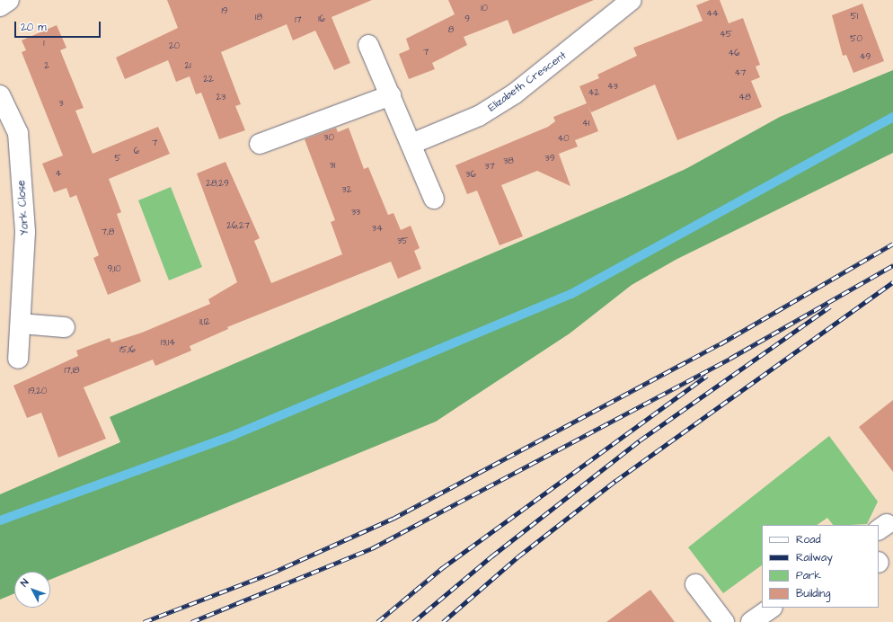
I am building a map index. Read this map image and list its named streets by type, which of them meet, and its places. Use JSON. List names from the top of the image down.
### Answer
{
  "streets": {
    "street": ["Elizabeth Crescent", "York Close"]
  },
  "house_numbers": [
    "10",
    "19",
    "44",
    "51",
    "18",
    "16",
    "9",
    "17",
    "8",
    "45",
    "50",
    "1",
    "20",
    "7",
    "46",
    "49",
    "2",
    "21",
    "47",
    "22",
    "43",
    "42",
    "23",
    "48",
    "3",
    "41",
    "30",
    "40",
    "7",
    "6",
    "5",
    "39",
    "38",
    "31",
    "37",
    "4",
    "36",
    "28,29",
    "32",
    "33",
    "26,27",
    "34",
    "7,8",
    "35",
    "9,10",
    "11,12",
    "13,14",
    "15,16",
    "17,18",
    "19,20"
  ],
  "legend": [
    "Road",
    "Railway",
    "Park",
    "Building"
  ],
  "scale_bar": "20 m",
  "north": "top left"
}
